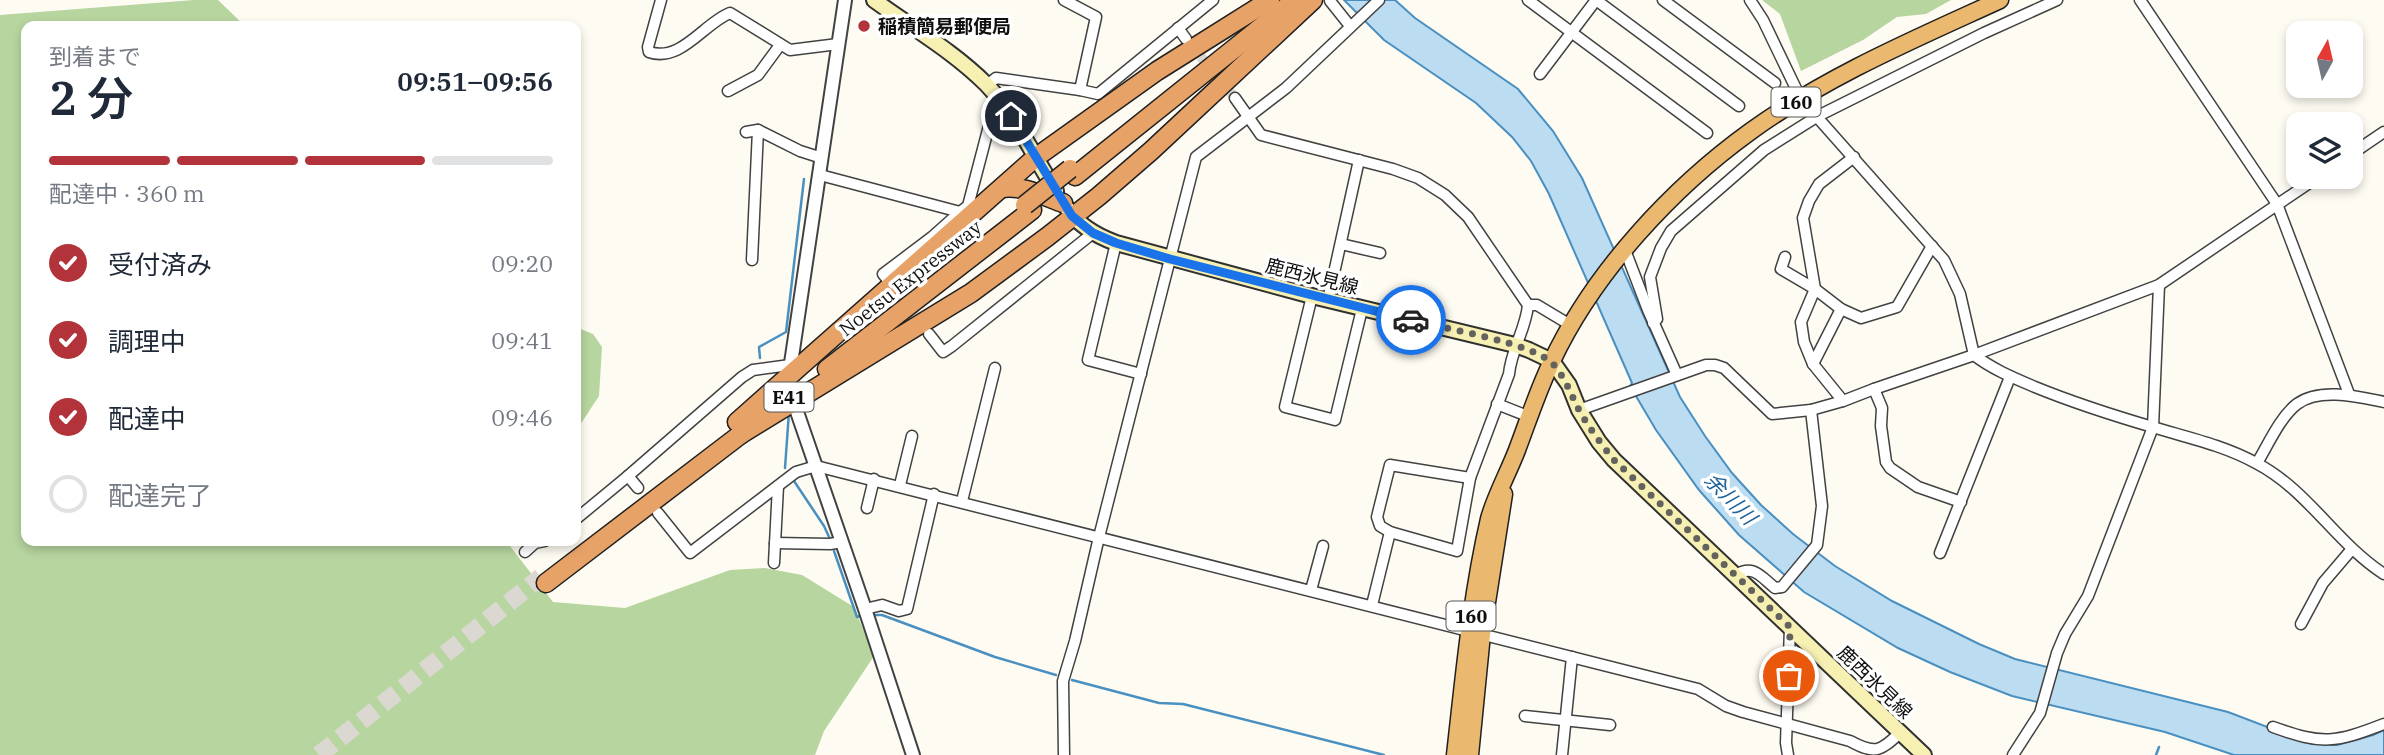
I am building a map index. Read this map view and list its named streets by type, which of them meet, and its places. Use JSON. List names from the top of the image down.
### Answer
{
  "streets": {
    "highway": ["160", "Noetsu Expressway", "E41"],
    "main road": ["鹿西氷見線"]
  },
  "crossings": [
    ["160", "鹿西氷見線"]
  ],
  "water": ["余川川"],
  "places": ["稲積簡易郵便局"],
  "north": "top",
  "page": {
    "heading": ["2 分", "到着まで", "09:51–09:56"],
    "bar": "配達中 · 360 m",
    "list": [
      ["受付済み", "09:20"],
      ["調理中", "09:41"],
      ["配達中", "09:46"],
      "配達完了"
    ]
  }
}
